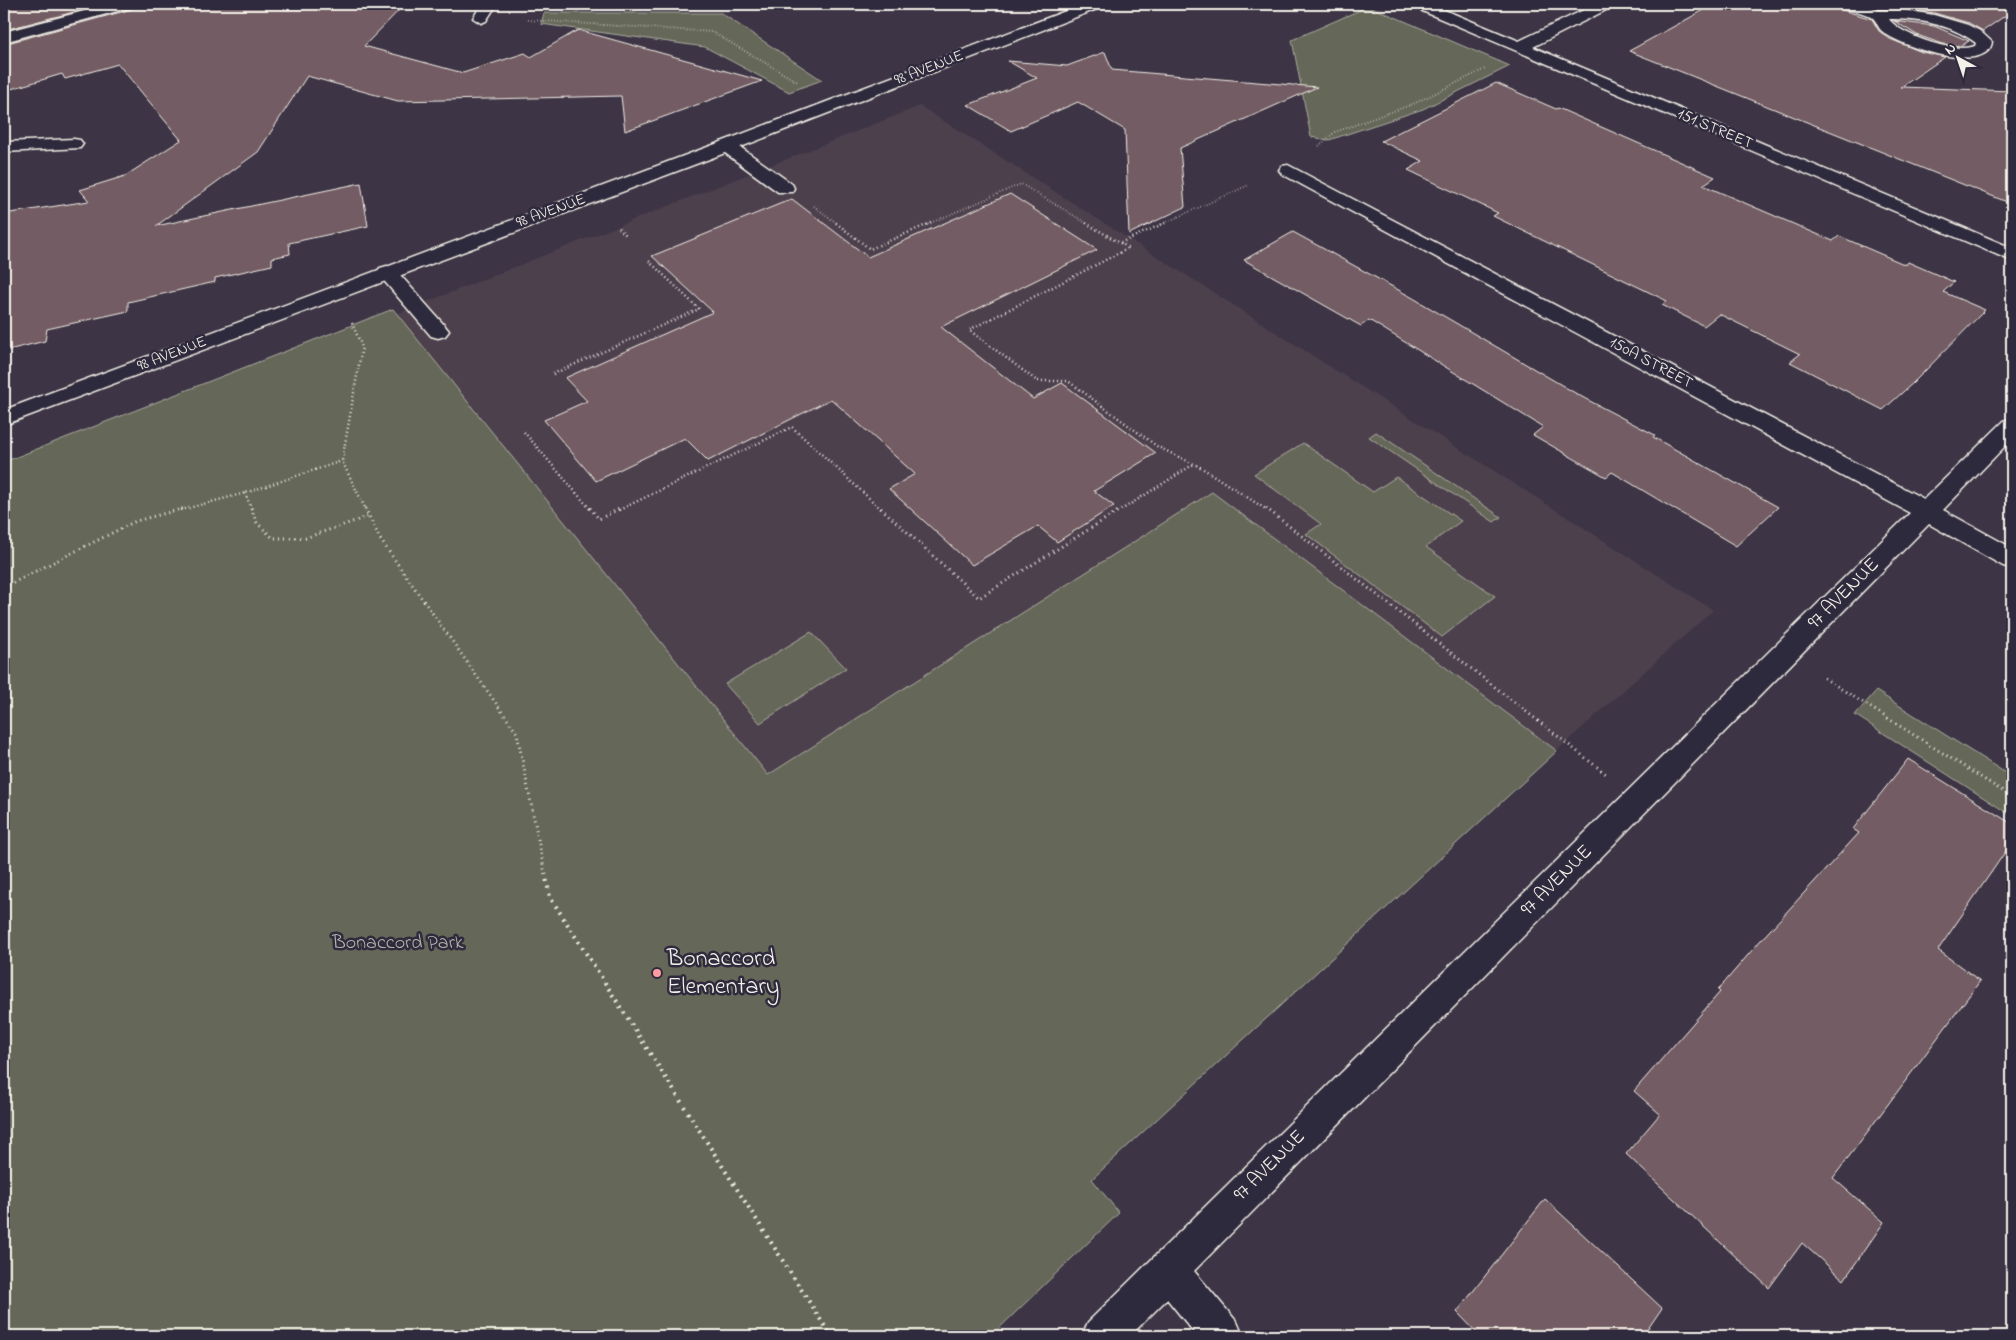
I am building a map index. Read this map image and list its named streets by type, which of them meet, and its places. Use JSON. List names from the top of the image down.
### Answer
{
  "streets": {
    "street": [
      "98 AVENUE",
      "151 STREET",
      "150A STREET",
      "97 AVENUE"
    ]
  },
  "crossings": [
    ["150A STREET", "97 AVENUE"]
  ],
  "parks": ["Bonaccord Park"],
  "places": ["Bonaccord Elementary"],
  "north": "top left"
}
